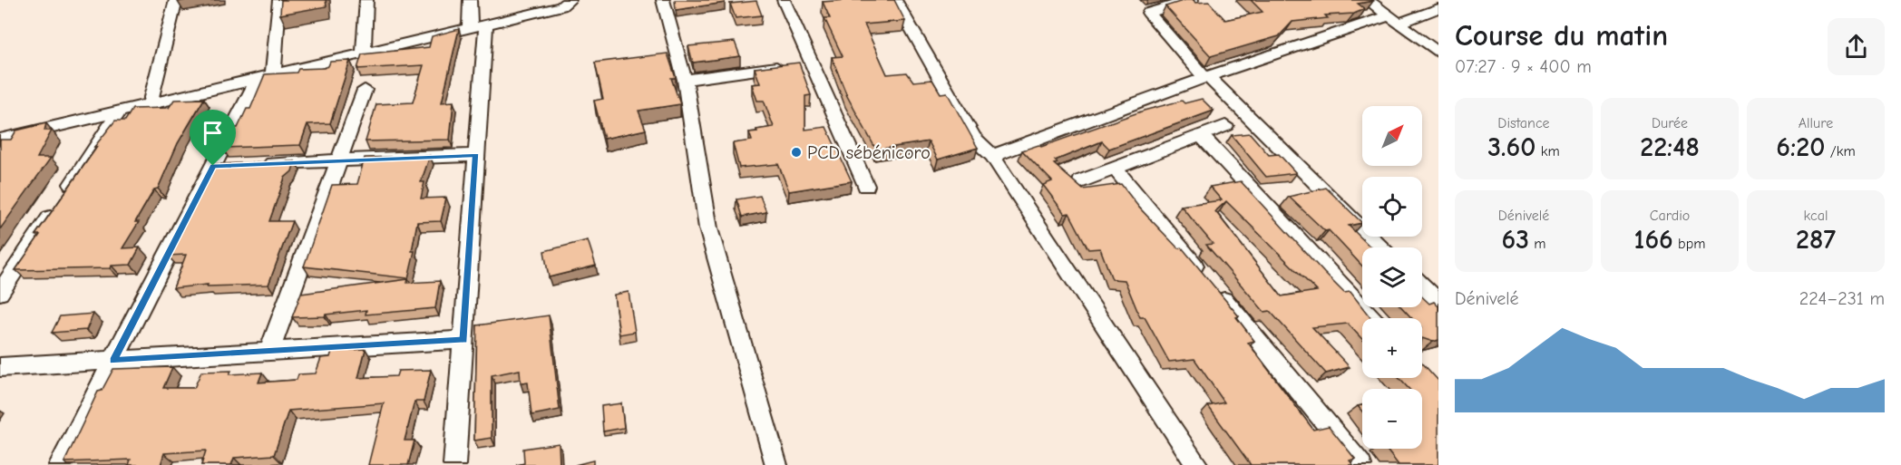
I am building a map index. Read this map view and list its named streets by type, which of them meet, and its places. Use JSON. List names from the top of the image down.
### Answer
{
  "places": ["PCD sébénicoro"],
  "north": "top right",
  "page": {
    "heading": ["Course du matin", "07:27 · 9 × 400 m"],
    "stats": [
      ["Distance", "3.60 km"],
      ["Durée", "22:48"],
      ["Allure", "6:20 /km"],
      ["Dénivelé", "63 m"],
      ["Cardio", "166 bpm"],
      ["kcal", "287"]
    ],
    "map_buttons": ["+", "−"],
    "chart": ["Dénivelé", "224–231 m"]
  }
}
